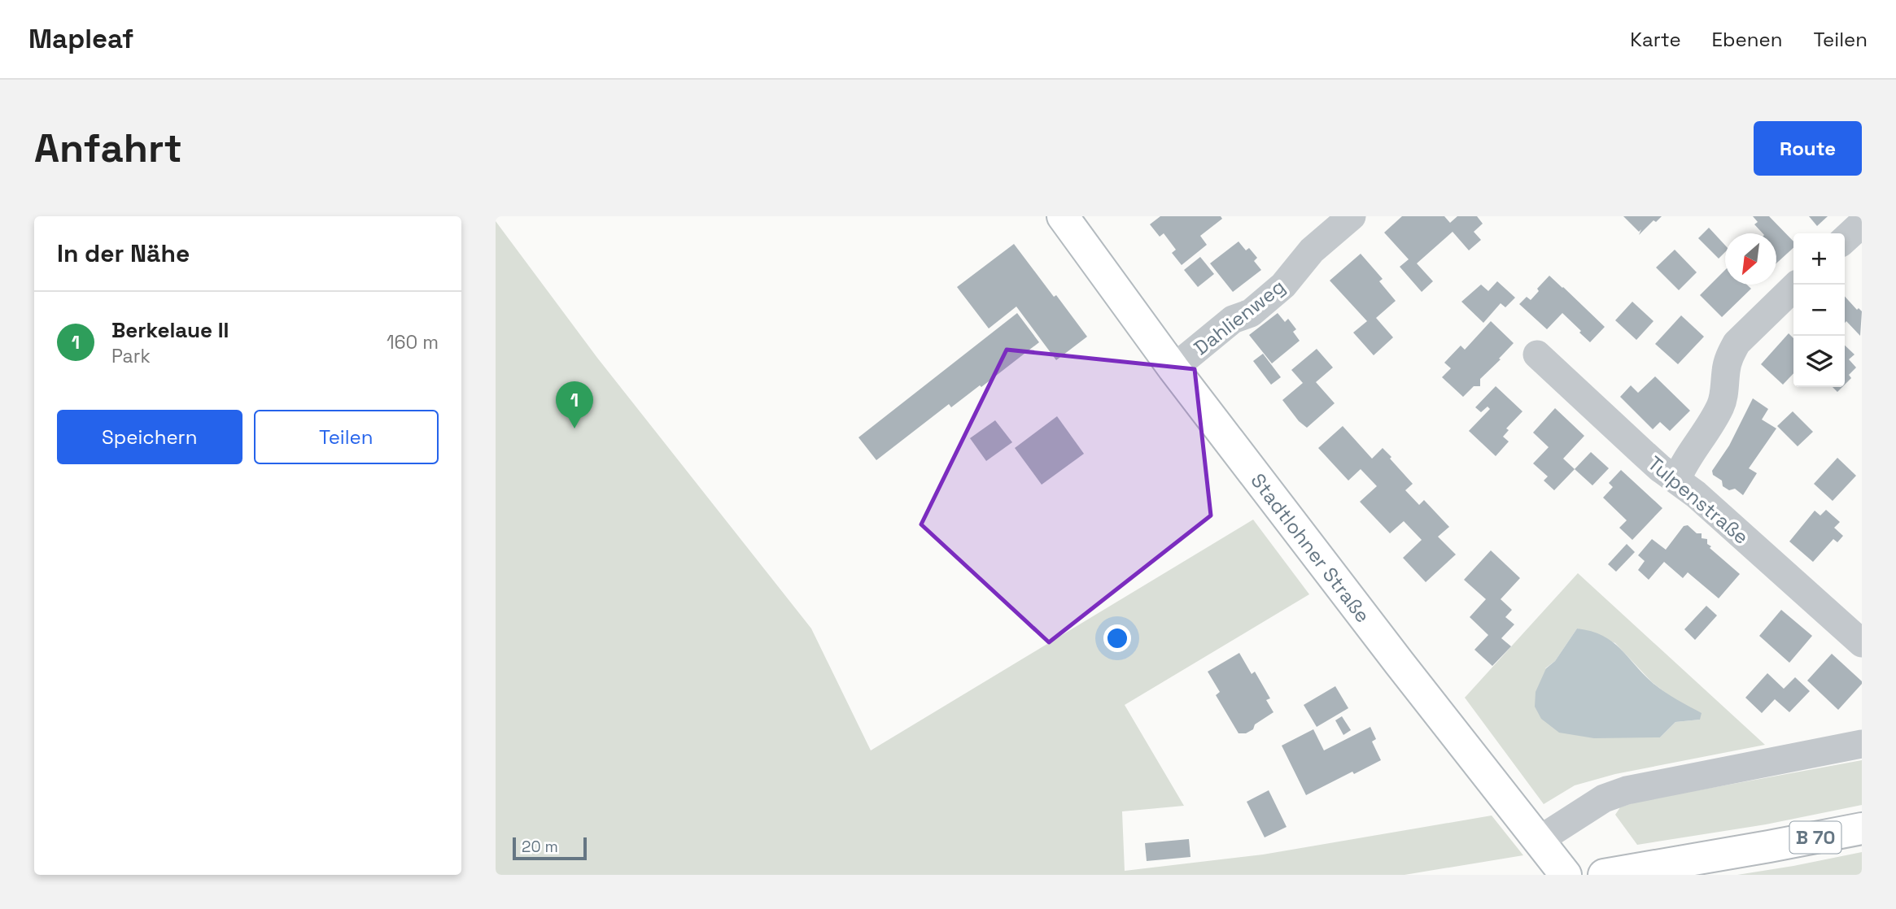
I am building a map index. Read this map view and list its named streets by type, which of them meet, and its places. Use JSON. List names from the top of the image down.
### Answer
{
  "streets": {
    "street": [
      "Dahlienweg",
      "Tulpenstraße",
      "Stadtlohner Straße",
      "B 70"
    ]
  },
  "crossings": [
    ["Dahlienweg", "Stadtlohner Straße"]
  ],
  "scale_bar": "20 m",
  "north": "bottom left",
  "page": {
    "header": "Mapleaf",
    "nav": ["Karte", "Ebenen", "Teilen"],
    "buttons": [
      "Route",
      ["Speichern", "Teilen"]
    ],
    "title": "Anfahrt",
    "heading": "In der Nähe",
    "map_buttons": ["+", "−"],
    "list": [
      {
        "mark": "1",
        "name": "Berkelaue II",
        "note": "Park",
        "value": "160 m"
      }
    ],
    "pins": "1",
    "scale": "20 m"
  }
}
